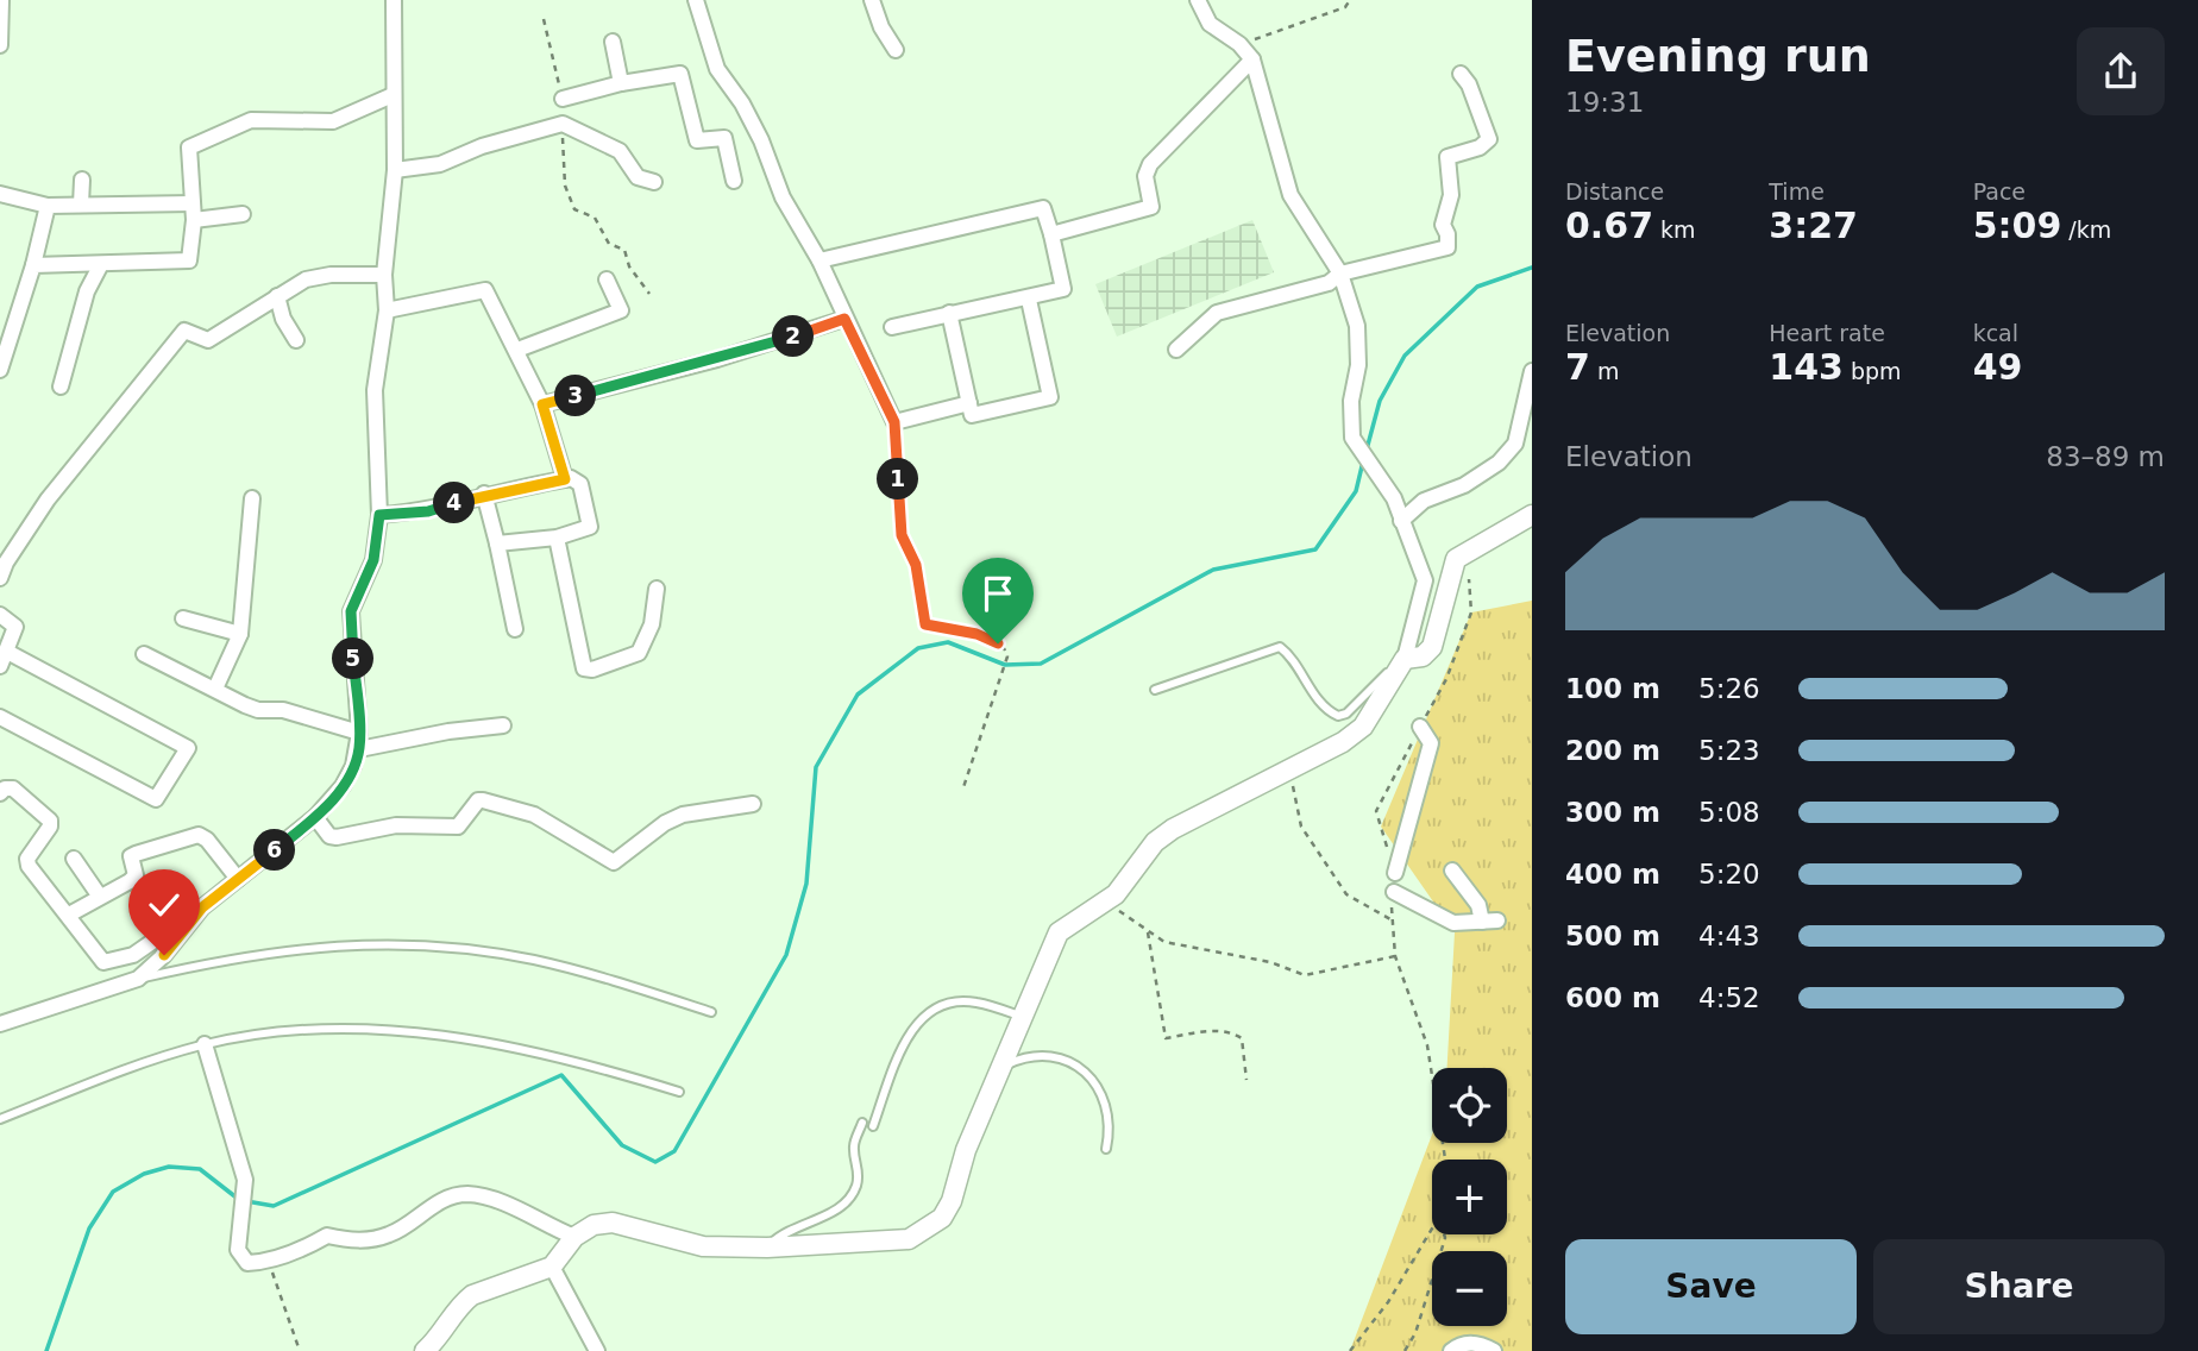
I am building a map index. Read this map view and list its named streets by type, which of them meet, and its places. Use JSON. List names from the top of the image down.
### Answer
{
  "page": {
    "heading": ["Evening run", "19:31"],
    "stats": [
      ["Distance", "0.67 km"],
      ["Time", "3:27"],
      ["Pace", "5:09 /km"],
      ["Elevation", "7 m"],
      ["Heart rate", "143 bpm"],
      ["kcal", "49"]
    ],
    "pins": [
      "2",
      "3",
      "1",
      "4",
      "5",
      "6"
    ],
    "chart": ["Elevation", "83–89 m"],
    "list": [
      {
        "name": "100 m",
        "note": "5:26"
      },
      {
        "name": "200 m",
        "note": "5:23"
      },
      {
        "name": "300 m",
        "note": "5:08"
      },
      {
        "name": "400 m",
        "note": "5:20"
      },
      {
        "name": "500 m",
        "note": "4:43"
      },
      {
        "name": "600 m",
        "note": "4:52"
      }
    ],
    "map_buttons": ["+", "−"],
    "buttons": ["Save", "Share"]
  }
}
